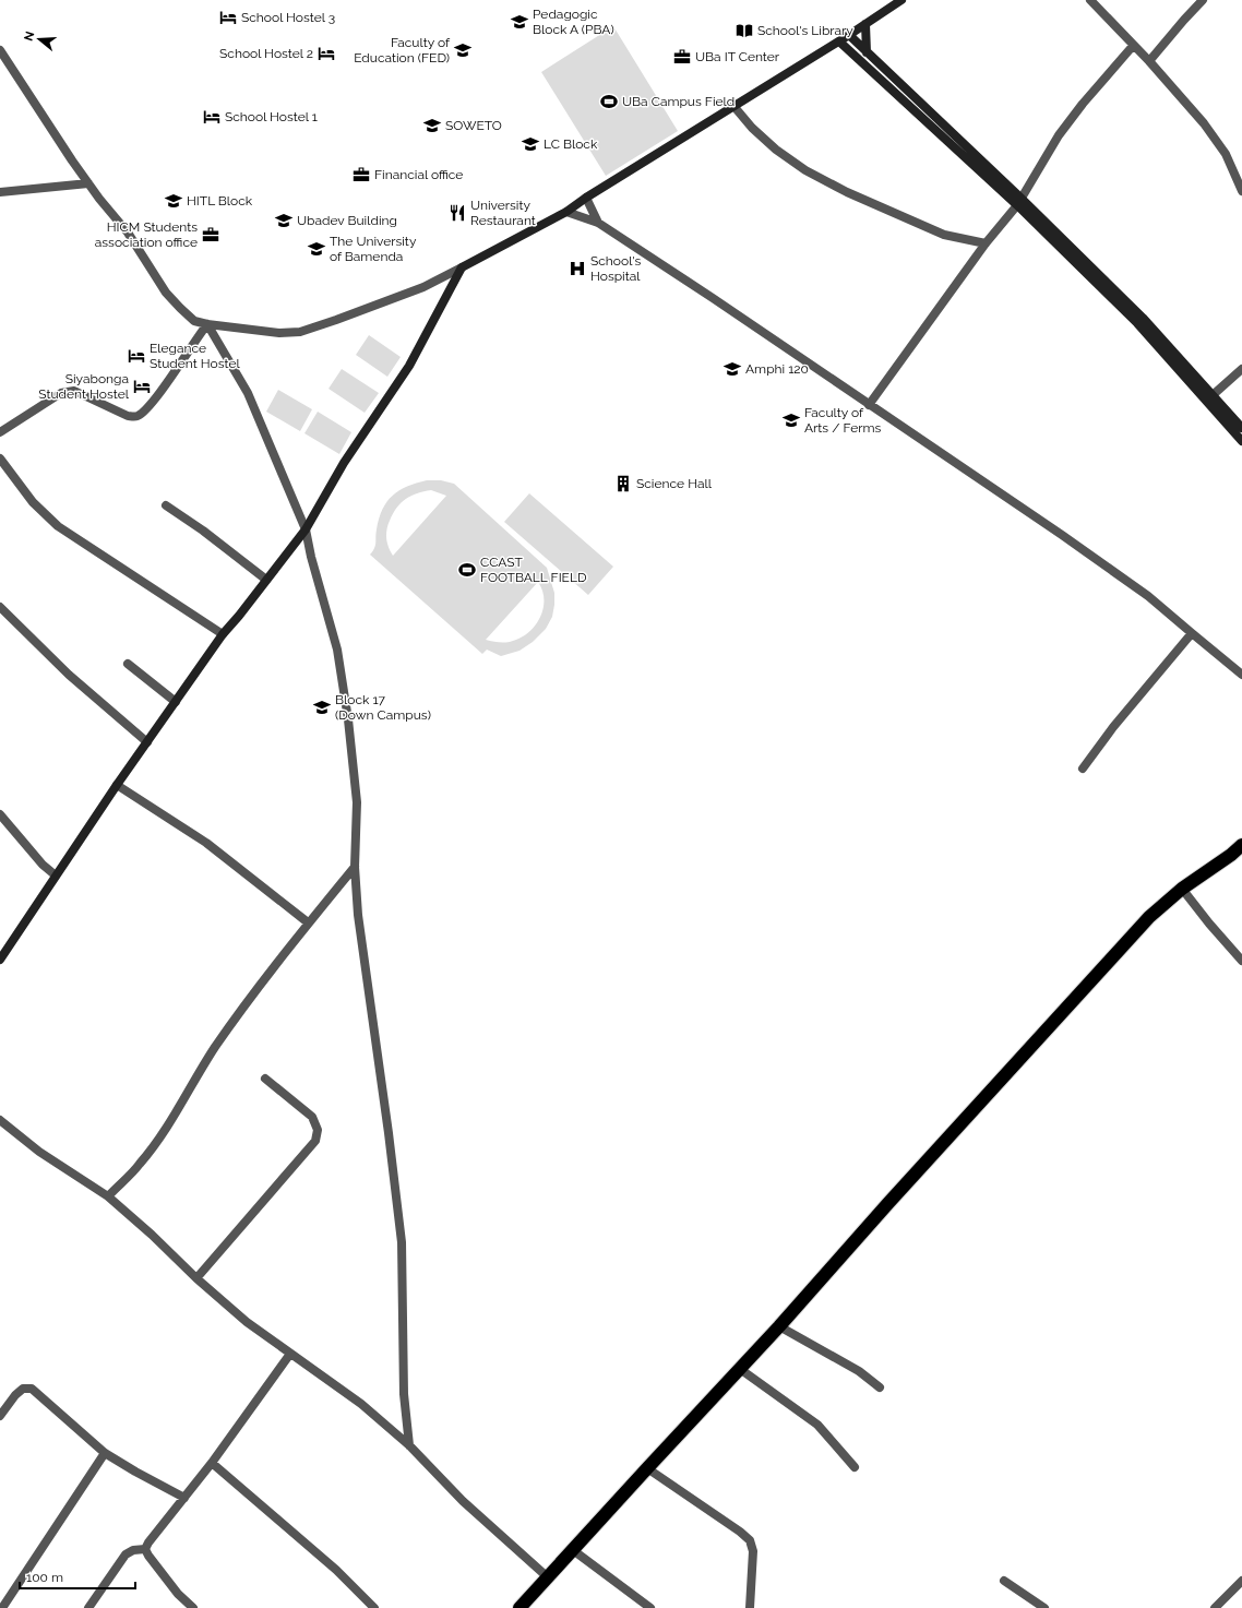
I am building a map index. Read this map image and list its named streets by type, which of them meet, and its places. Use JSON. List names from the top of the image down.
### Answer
{
  "places": {
    "hotel": [
      "School Hostel 3",
      "School Hostel 2",
      "School Hostel 1",
      "Elegance Student Hostel",
      "Siyabonga Student Hostel"
    ],
    "school or university": [
      "Pedagogic Block A (PBA)",
      "Faculty of Education (FED)",
      "SOWETO",
      "LC Block",
      "HITL Block",
      "Ubadev Building",
      "The University of Bamenda",
      "Amphi 120",
      "Faculty of Arts / Ferms",
      "Block 17 (Down Campus)"
    ],
    "library": ["School's Library"],
    "office": ["UBa IT Center", "Financial office", "HICM Students association office"],
    "sports": ["UBa Campus Field", "CCAST FOOTBALL FIELD"],
    "restaurant": ["University Restaurant"],
    "hospital": ["School's Hospital"],
    "building": ["Science Hall"]
  },
  "scale_bar": "100 m",
  "north": "left"
}
